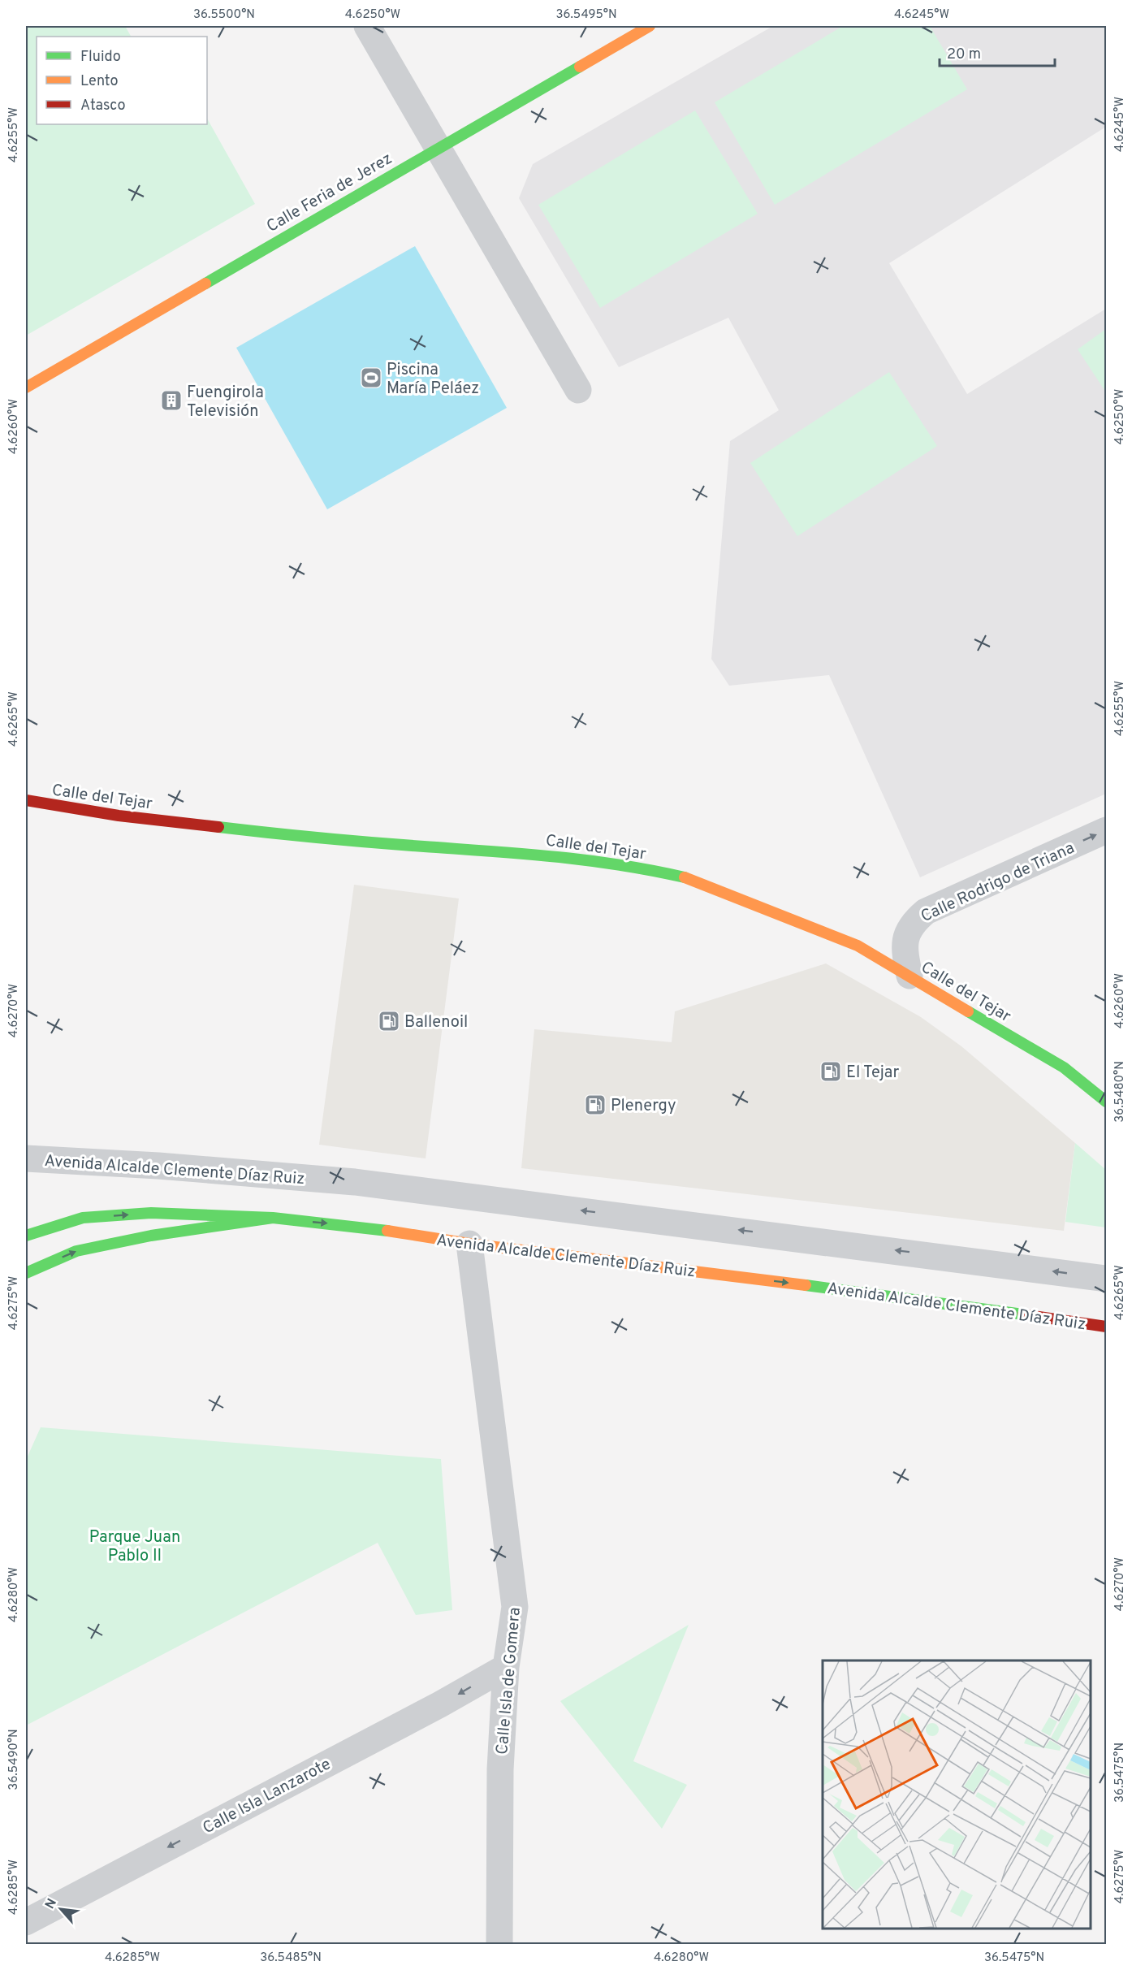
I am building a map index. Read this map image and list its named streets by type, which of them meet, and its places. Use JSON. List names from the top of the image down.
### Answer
{
  "streets": {
    "main road": ["Calle Feria de Jerez", "Calle del Tejar", "Avenida Alcalde Clemente Díaz Ruiz"],
    "street": ["Calle Rodrigo de Triana", "Calle Isla de Gomera", "Calle Isla Lanzarote"]
  },
  "crossings": [
    ["Calle del Tejar", "Calle Rodrigo de Triana"],
    ["Avenida Alcalde Clemente Díaz Ruiz", "Calle Isla de Gomera"],
    ["Calle Isla de Gomera", "Calle Isla Lanzarote"]
  ],
  "one_way": ["Calle Rodrigo de Triana", "Calle Isla Lanzarote"],
  "parks": ["Parque Juan Pablo II"],
  "places": {
    "sports": ["Piscina María Peláez"],
    "building": ["Fuengirola Televisión"],
    "fuel station": ["Ballenoil", "El Tejar", "Plenergy"]
  },
  "legend": ["Fluido", "Lento", "Atasco"],
  "scale_bar": "20 m",
  "north": "top left",
  "coordinates": [
    "36.5500°N",
    "4.6250°W",
    "36.5495°N",
    "4.6245°W",
    "4.6255°W",
    "4.6260°W",
    "4.6265°W",
    "4.6270°W",
    "36.5480°N",
    "4.6275°W",
    "4.6280°W",
    "36.5490°N",
    "36.5475°N",
    "4.6285°W",
    "36.5485°N"
  ]
}
